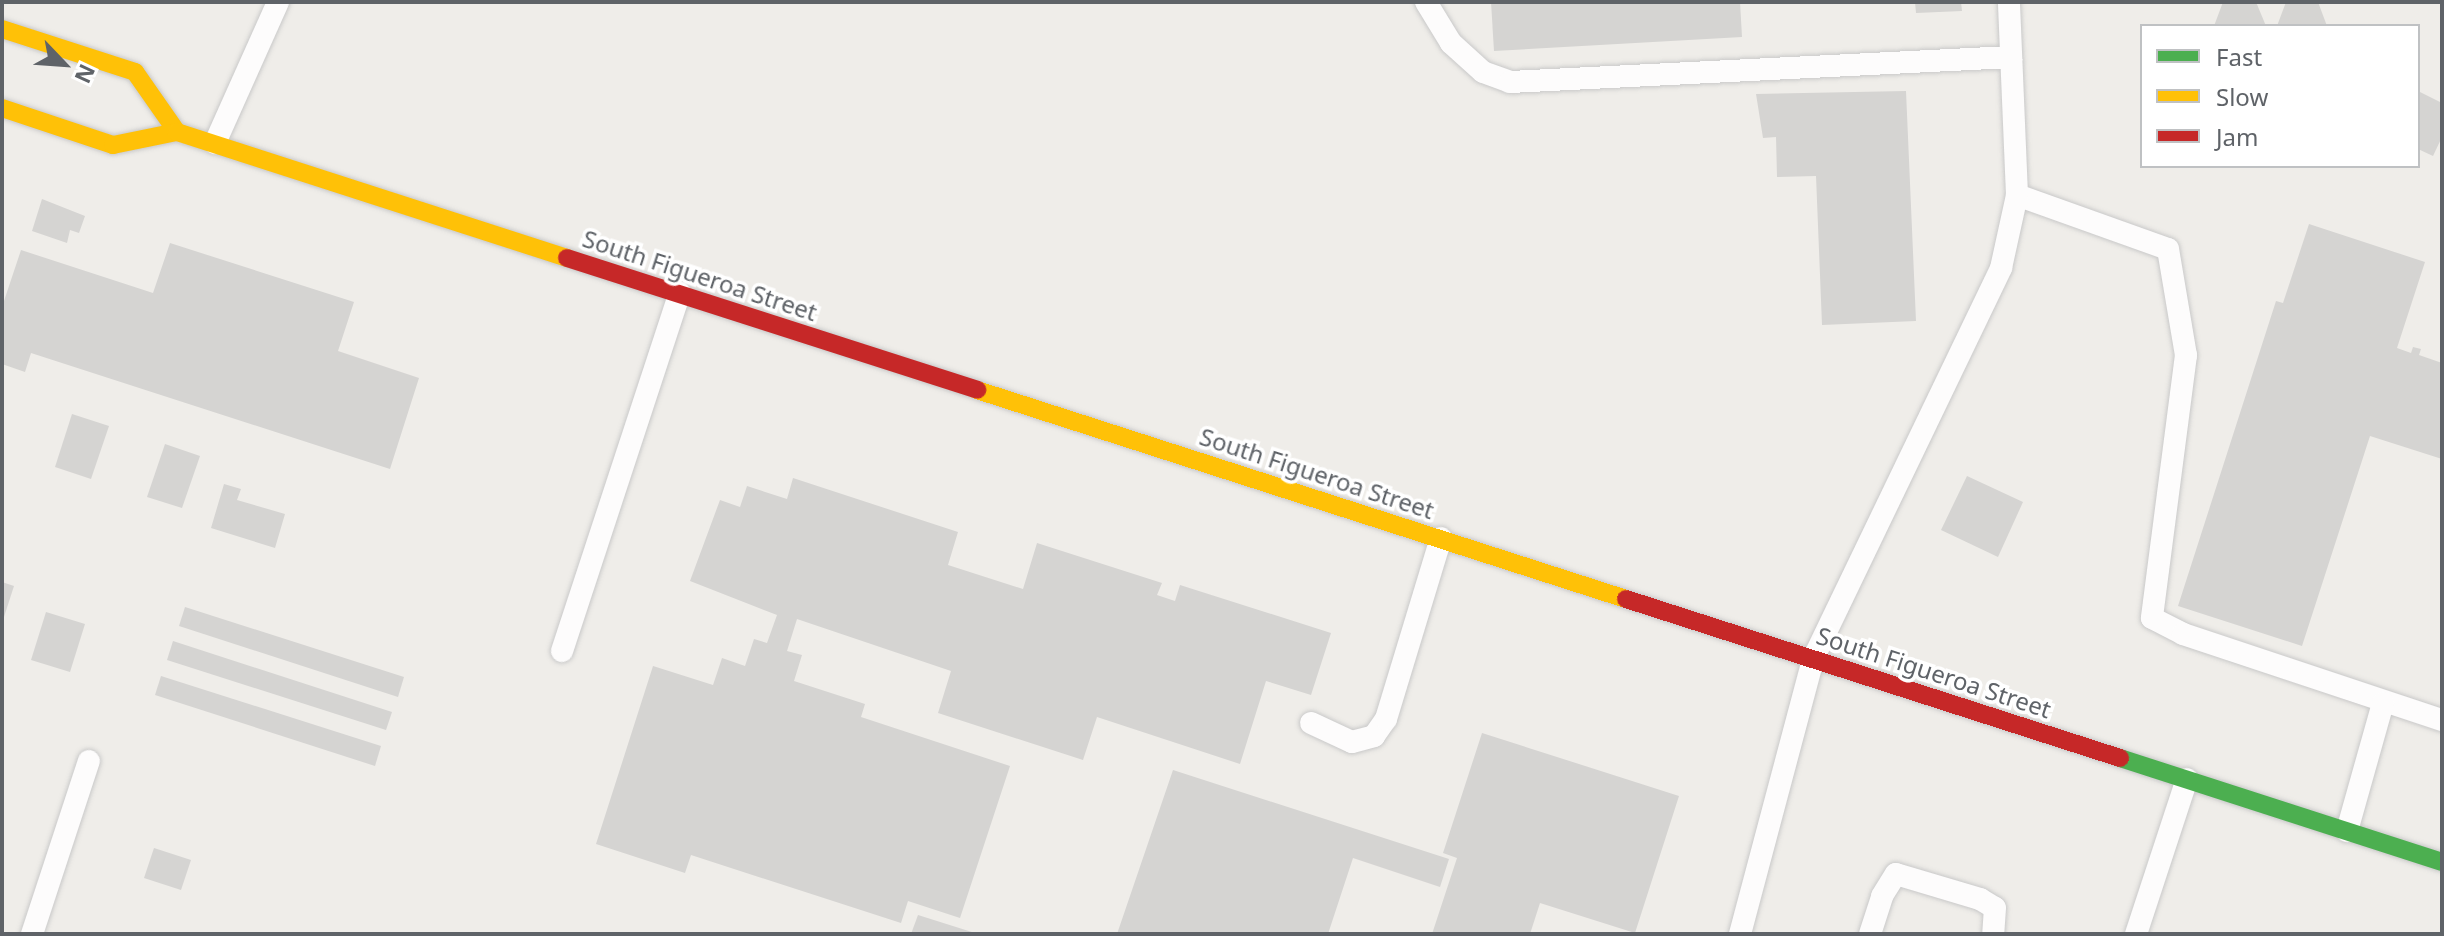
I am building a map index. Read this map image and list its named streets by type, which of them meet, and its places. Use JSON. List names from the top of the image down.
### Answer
{
  "streets": {
    "main road": ["South Figueroa Street"]
  },
  "legend": ["Fast", "Slow", "Jam"],
  "north": "bottom right"
}
